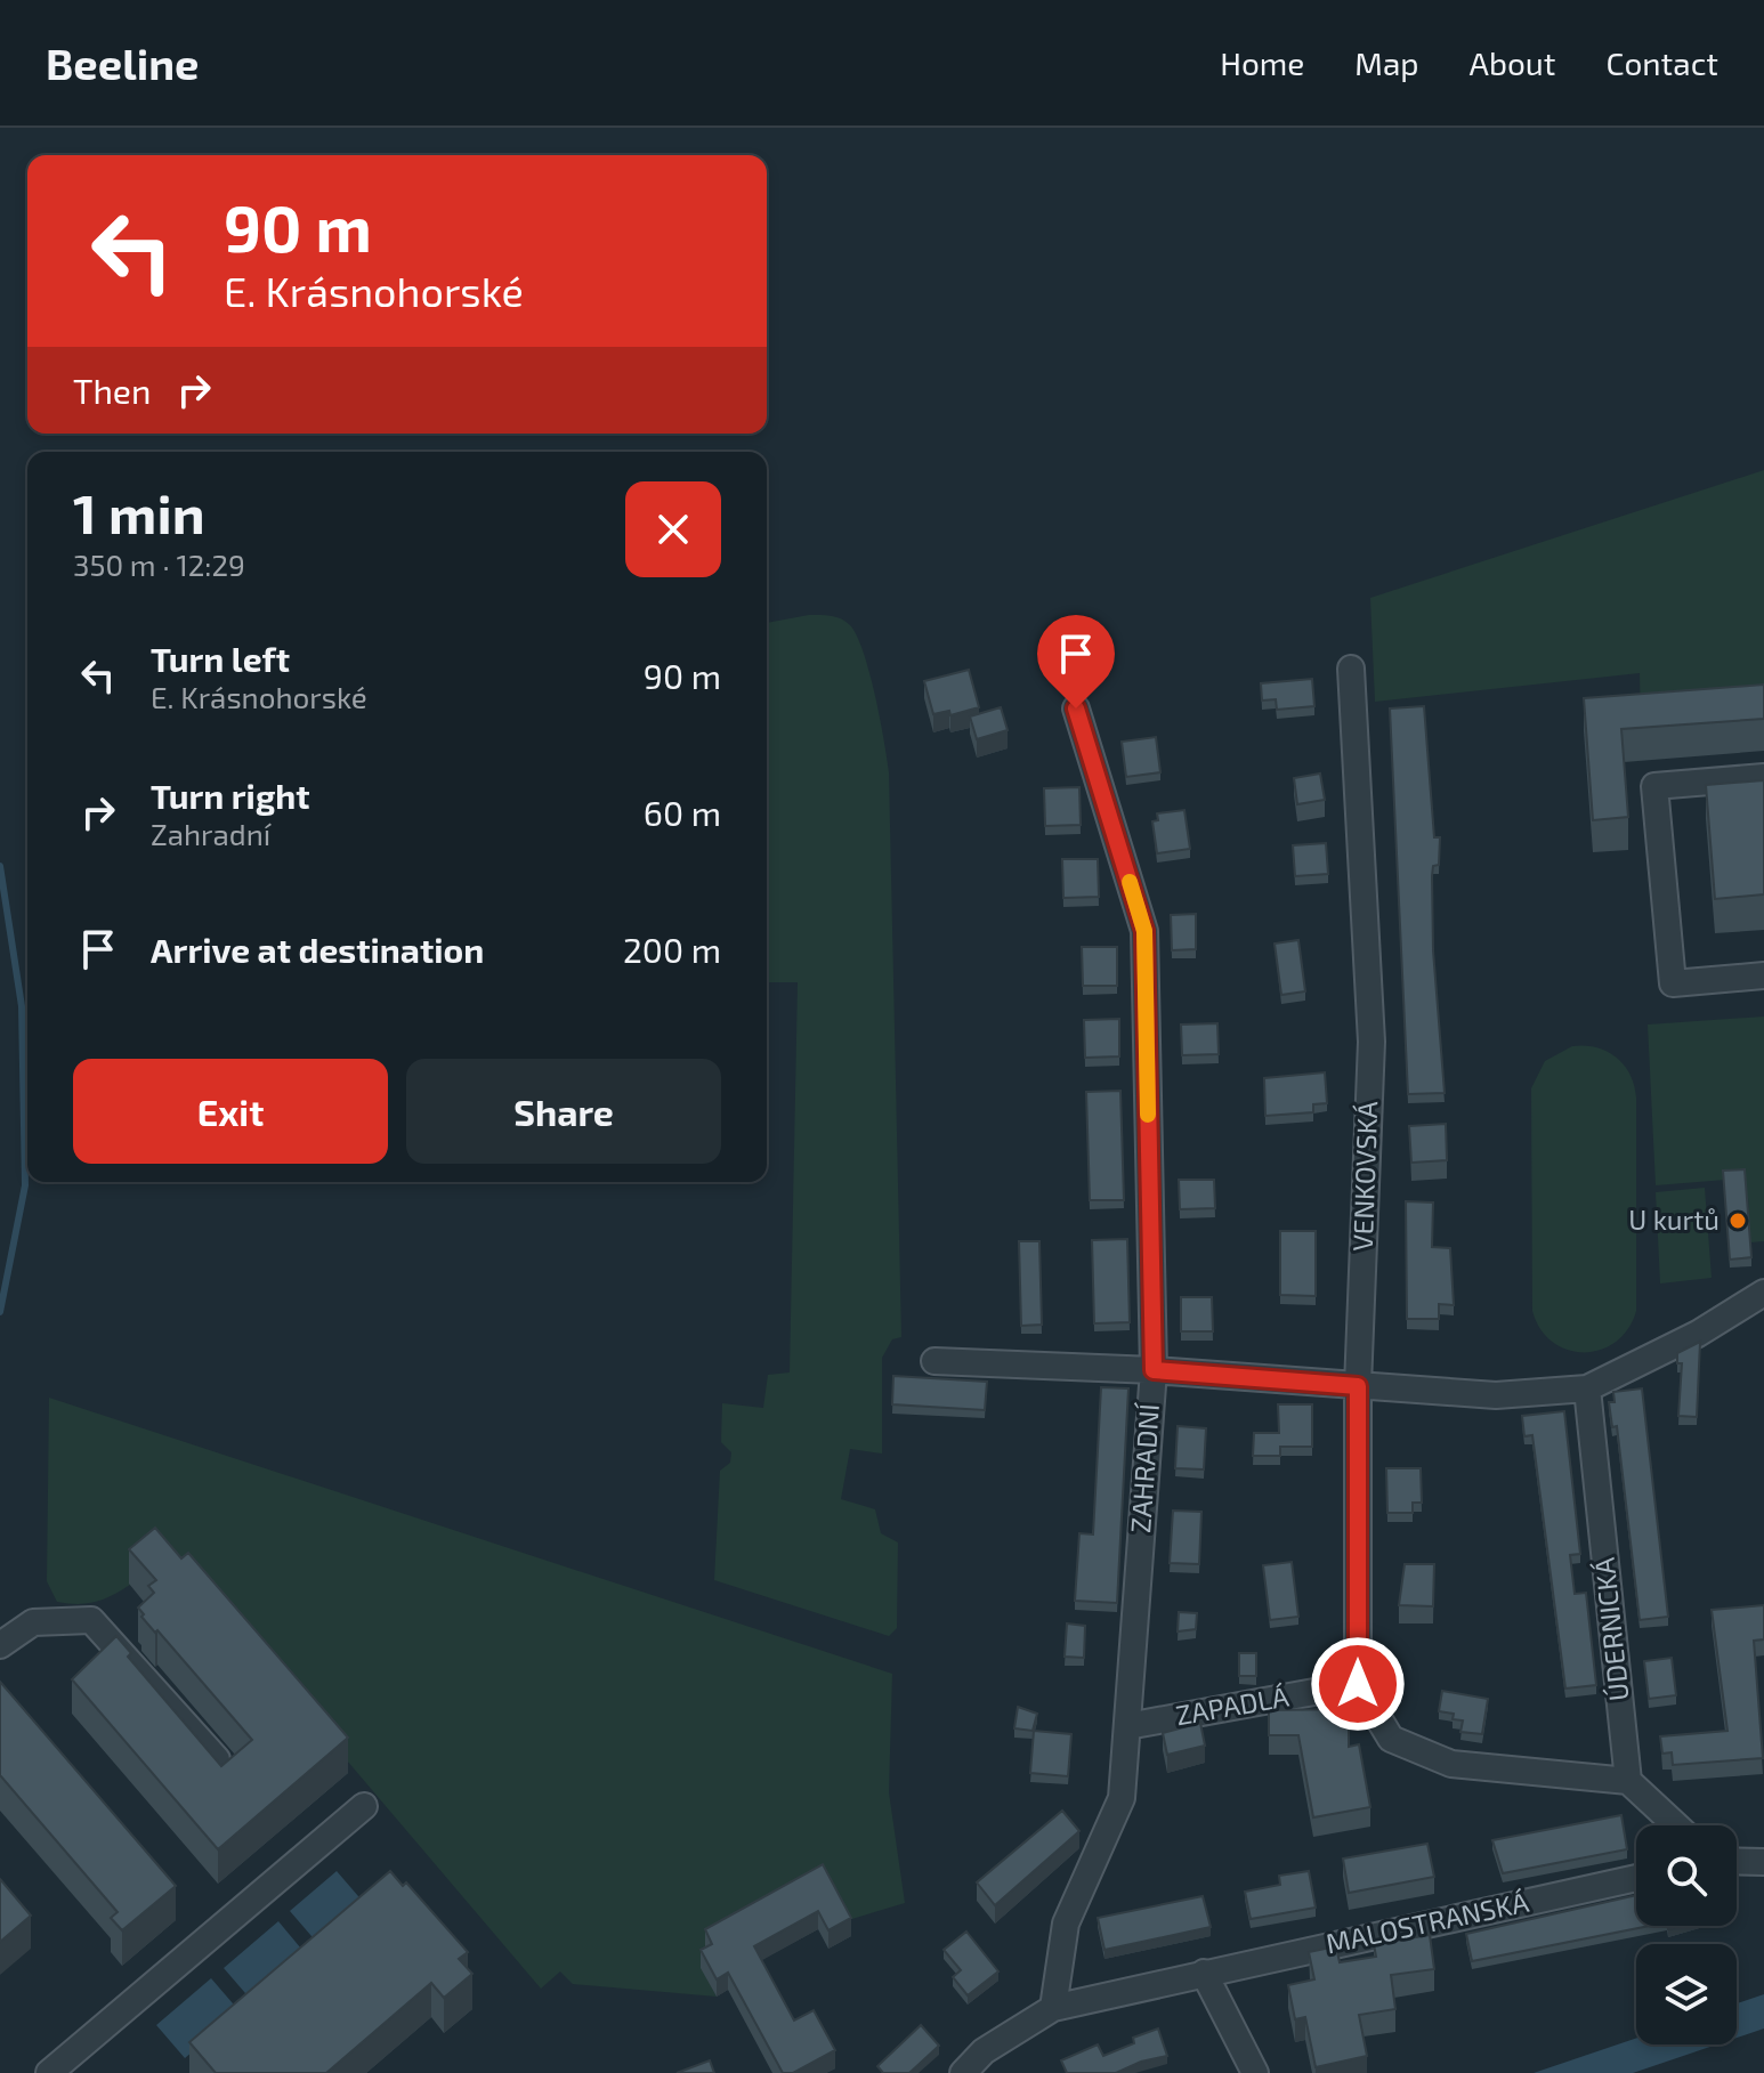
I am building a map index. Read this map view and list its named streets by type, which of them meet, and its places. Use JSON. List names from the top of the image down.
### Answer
{
  "streets": {
    "street": [
      "VENKOVSKÁ",
      "ZAHRADNÍ",
      "ÚDERNICKÁ",
      "ZAPADLÁ",
      "MALOSTRANSKÁ"
    ]
  },
  "crossings": [
    ["VENKOVSKÁ", "ZAPADLÁ"],
    ["ZAHRADNÍ", "ZAPADLÁ"],
    ["ZAHRADNÍ", "MALOSTRANSKÁ"]
  ],
  "places": ["U kurtů"],
  "page": {
    "header": "Beeline",
    "nav": [
      "Home",
      "Map",
      "About",
      "Contact"
    ],
    "turn": ["90 m", "E. Krásnohorské"],
    "then": "Then",
    "heading": ["1 min", "350 m · 12:29"],
    "list": [
      {
        "name": "Turn left",
        "note": "E. Krásnohorské",
        "value": "90 m"
      },
      {
        "name": "Turn right",
        "note": "Zahradní",
        "value": "60 m"
      },
      {
        "name": "Arrive at destination",
        "value": "200 m"
      }
    ],
    "buttons": ["Exit", "Share"]
  }
}
